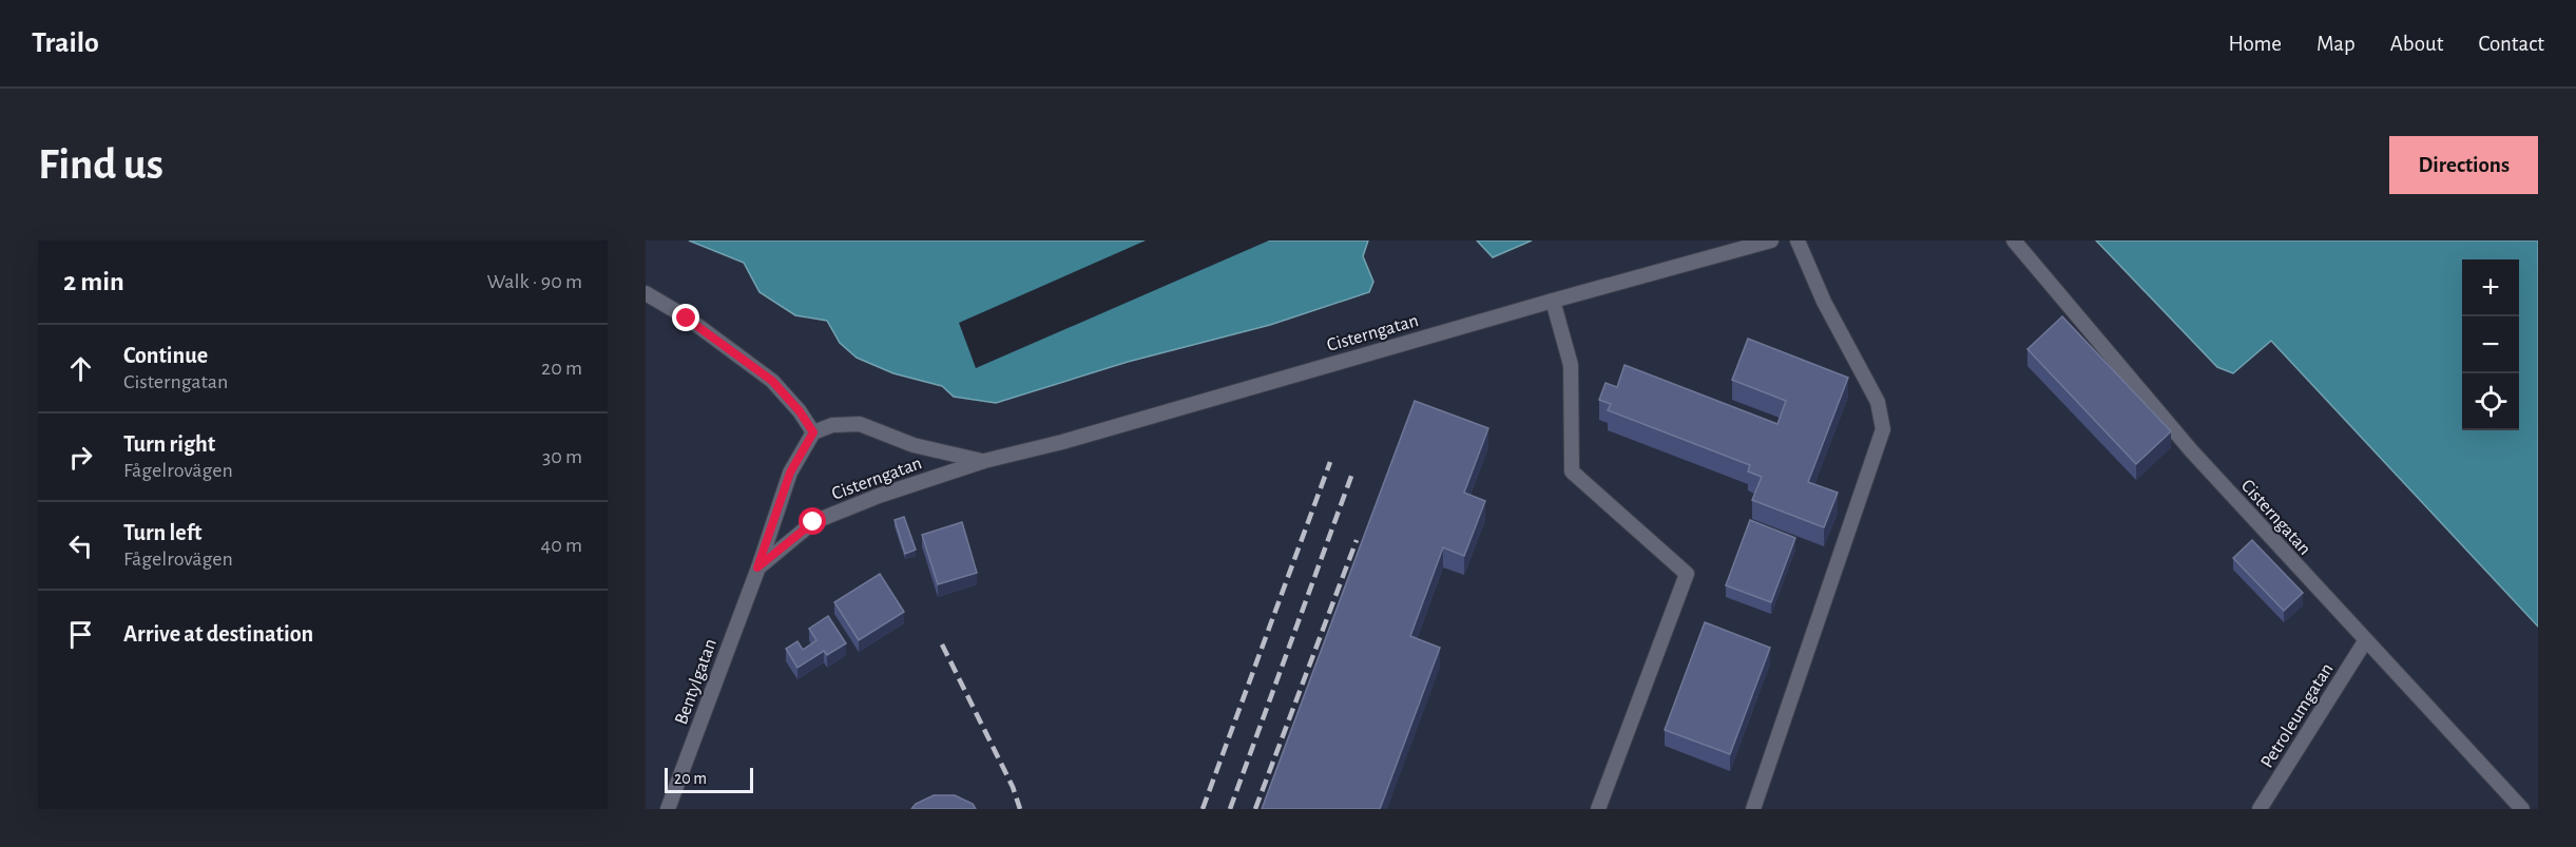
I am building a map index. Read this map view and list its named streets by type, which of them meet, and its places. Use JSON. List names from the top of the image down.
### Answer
{
  "streets": {
    "lane": ["Cisterngatan", "Bentylgatan", "Petroleumgatan"]
  },
  "crossings": [
    ["Cisterngatan", "Bentylgatan"],
    ["Cisterngatan", "Petroleumgatan"]
  ],
  "scale_bar": "20 m",
  "page": {
    "header": "Trailo",
    "nav": [
      "Home",
      "Map",
      "About",
      "Contact"
    ],
    "buttons": "Directions",
    "title": "Find us",
    "heading": ["2 min", "Walk · 90 m"],
    "map_buttons": ["+", "−"],
    "list": [
      ["Continue", "Cisterngatan", "20 m"],
      ["Turn right", "Fågelrovägen", "30 m"],
      ["Turn left", "Fågelrovägen", "40 m"],
      "Arrive at destination"
    ],
    "scale": "20 m"
  }
}
